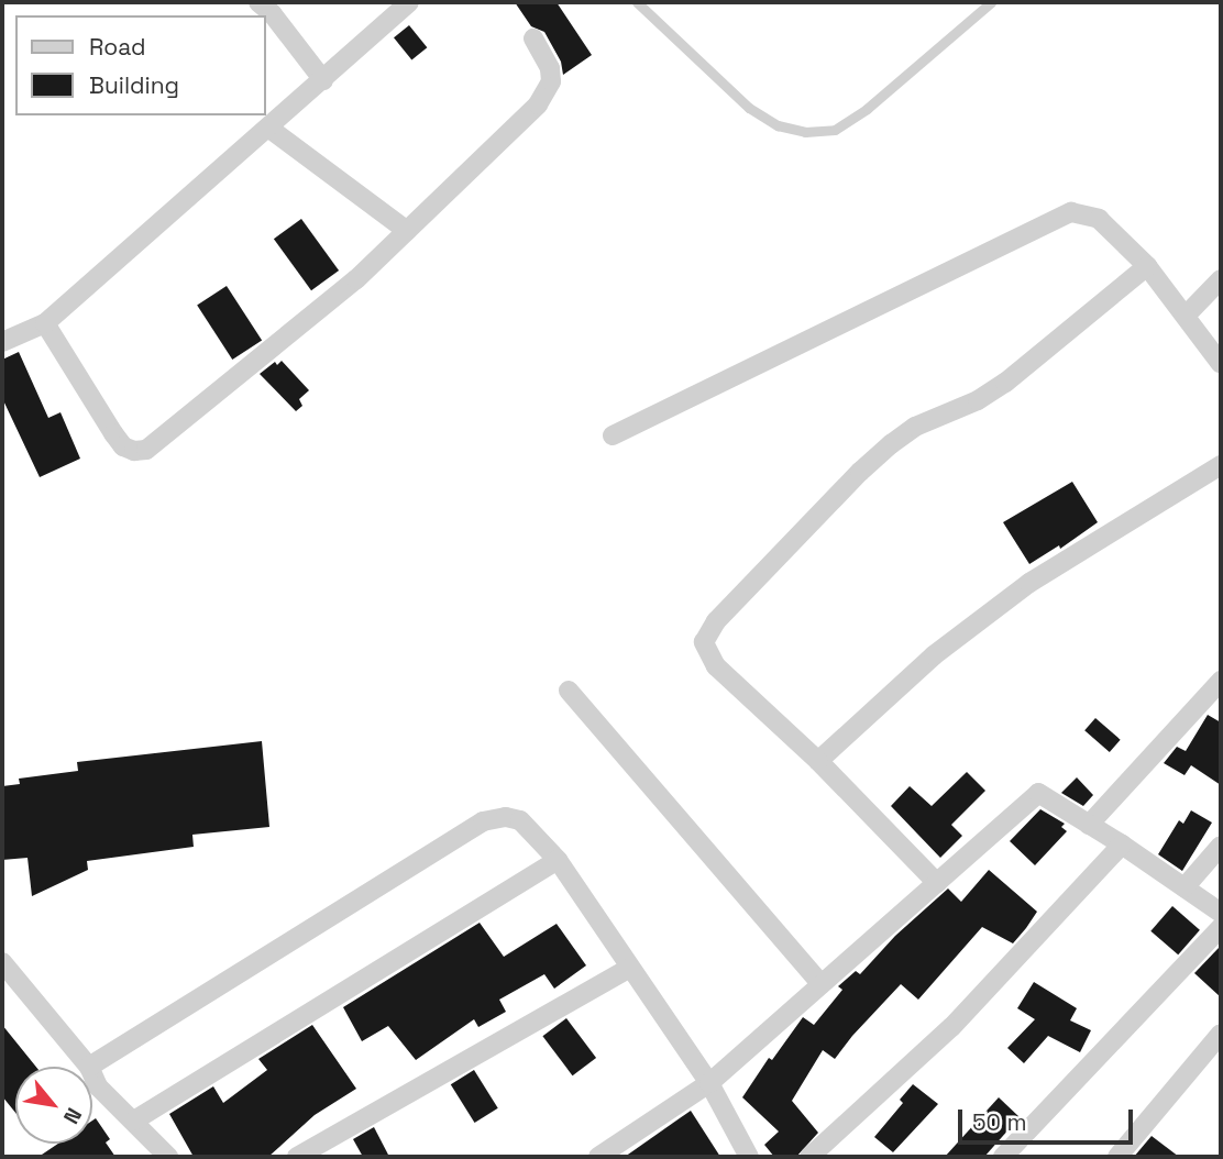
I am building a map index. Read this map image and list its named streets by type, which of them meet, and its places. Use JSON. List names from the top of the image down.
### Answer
{
  "legend": ["Road", "Building"],
  "scale_bar": "50 m",
  "north": "bottom right"
}
